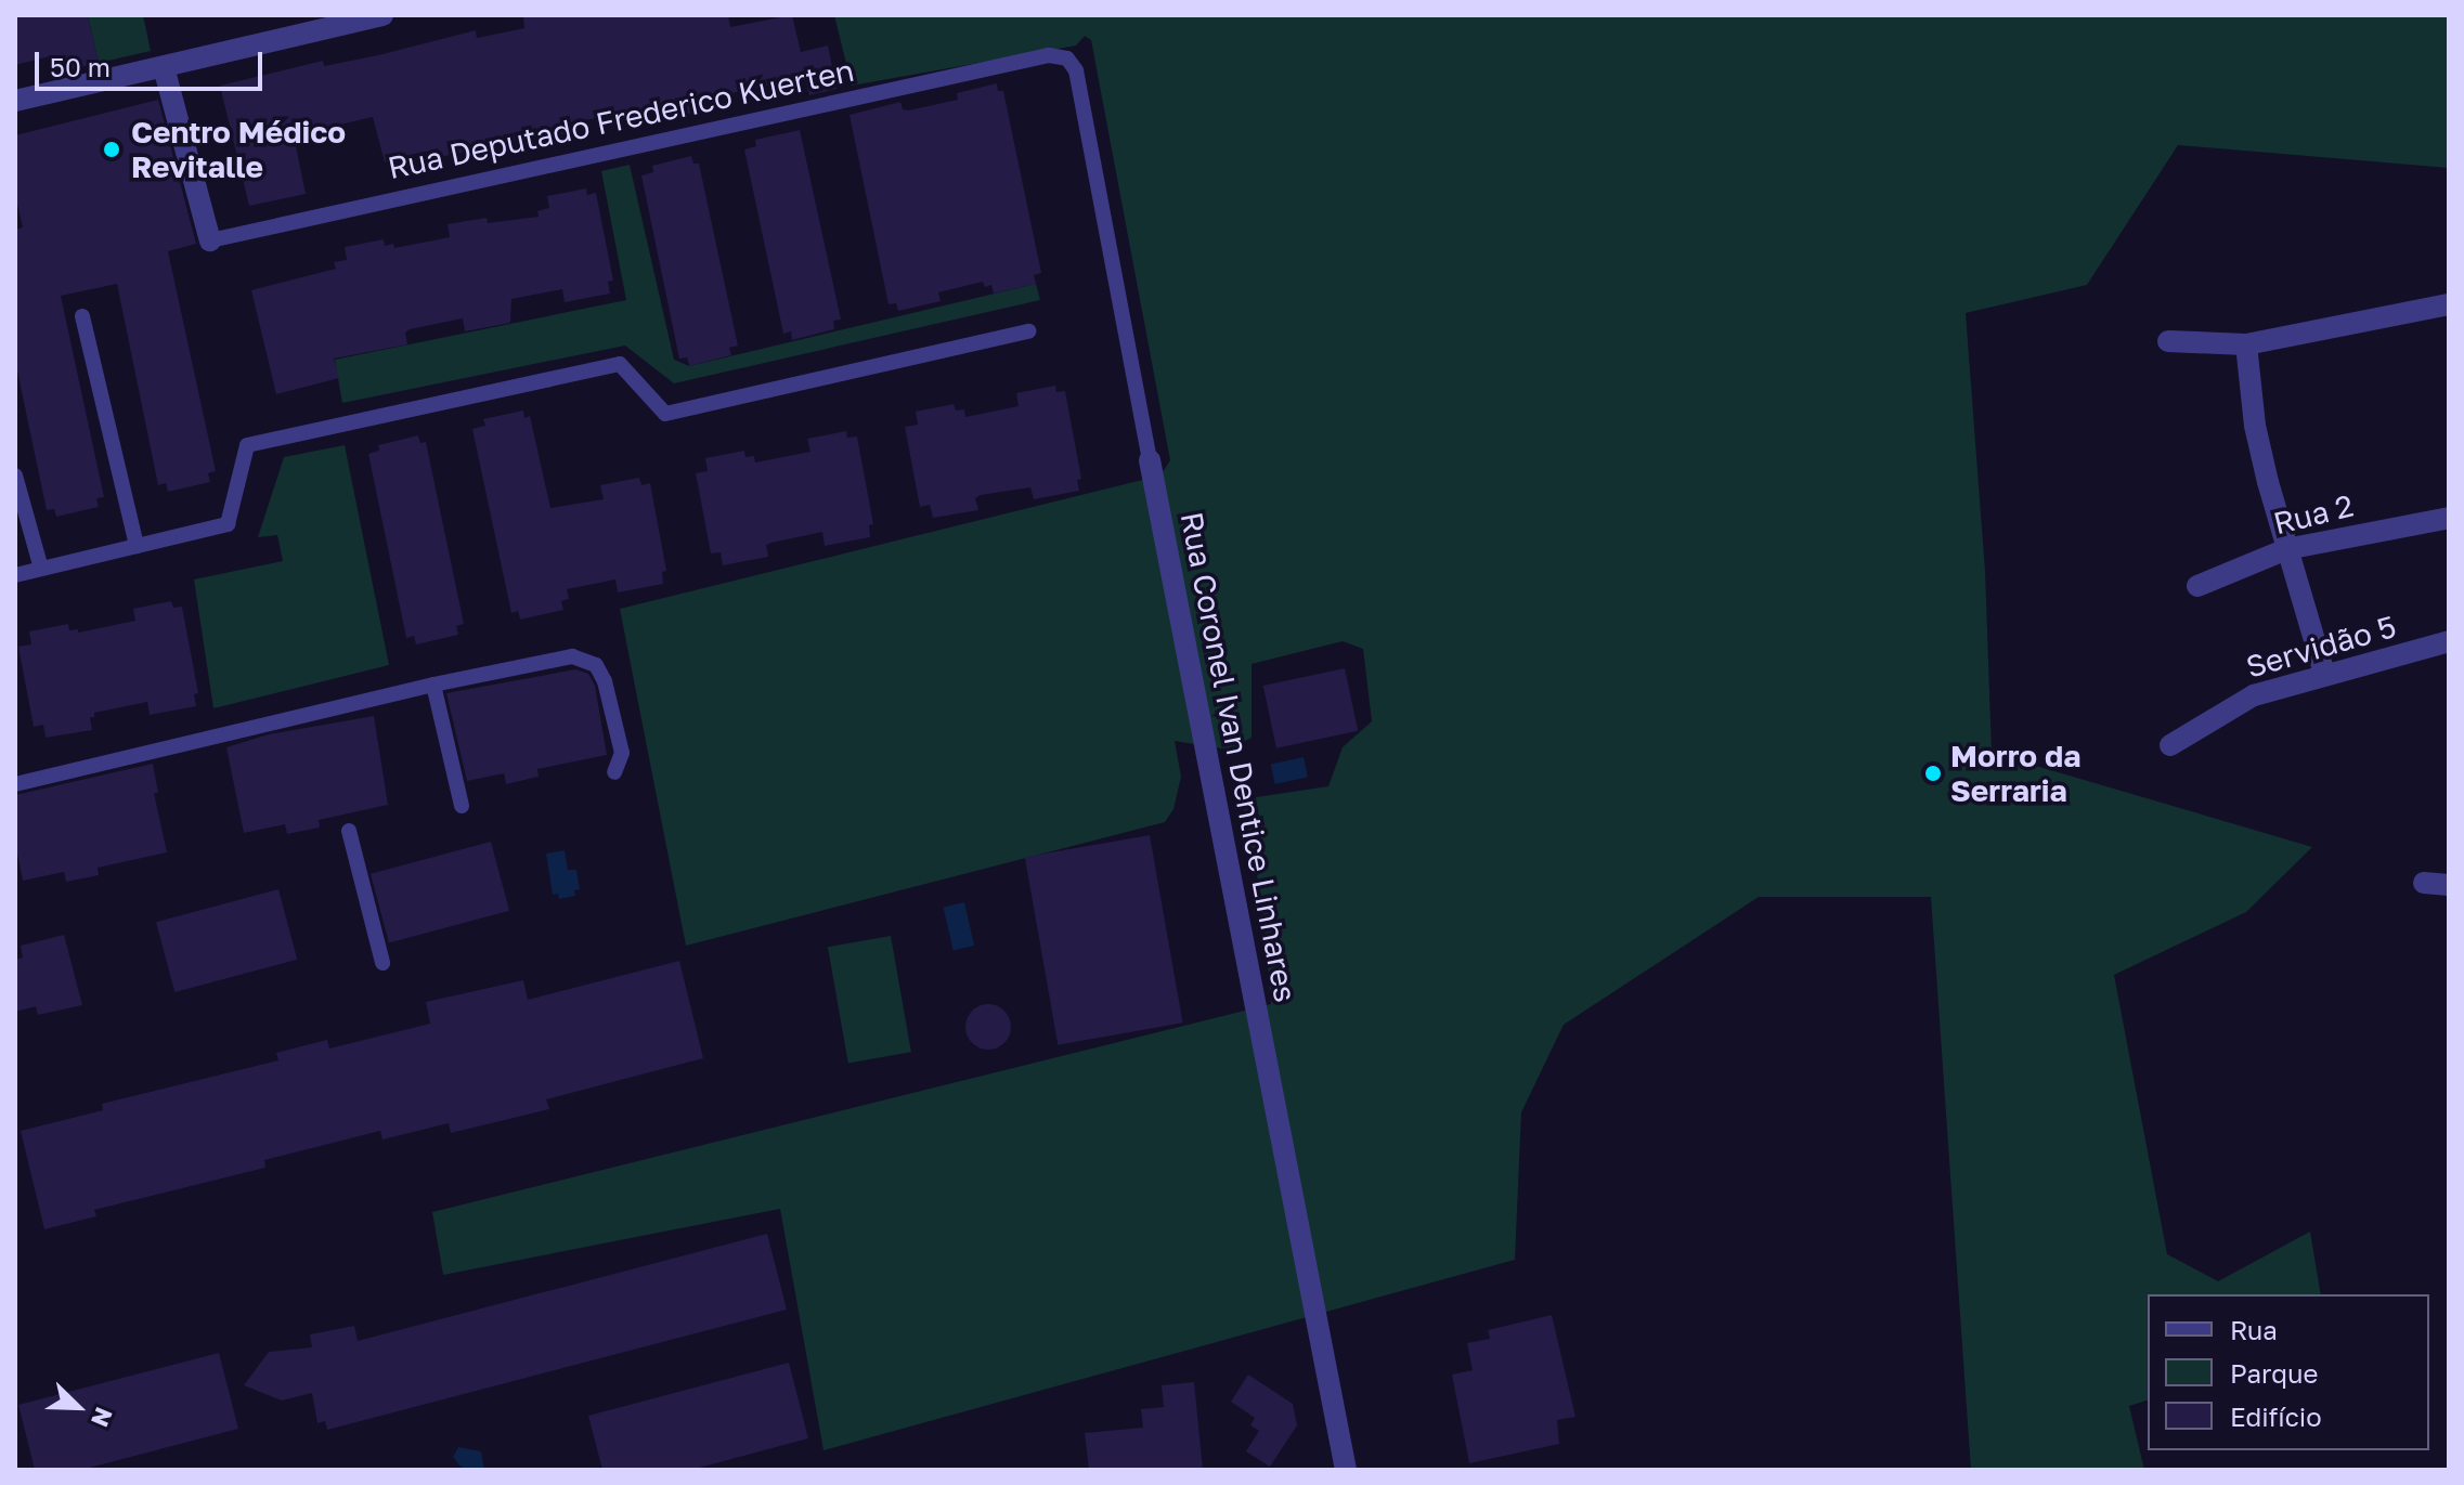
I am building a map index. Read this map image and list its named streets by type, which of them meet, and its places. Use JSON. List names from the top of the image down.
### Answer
{
  "streets": {
    "street": [
      "Rua Deputado Frederico Kuerten",
      "Rua 2",
      "Servidão 5",
      "Rua Coronel Ivan Dentice Linhares"
    ]
  },
  "crossings": [
    ["Rua Deputado Frederico Kuerten", "Rua Coronel Ivan Dentice Linhares"]
  ],
  "places": ["Centro Médico Revitalle", "Morro da Serraria"],
  "legend": ["Rua", "Parque", "Edifício"],
  "scale_bar": "50 m",
  "north": "bottom right"
}
